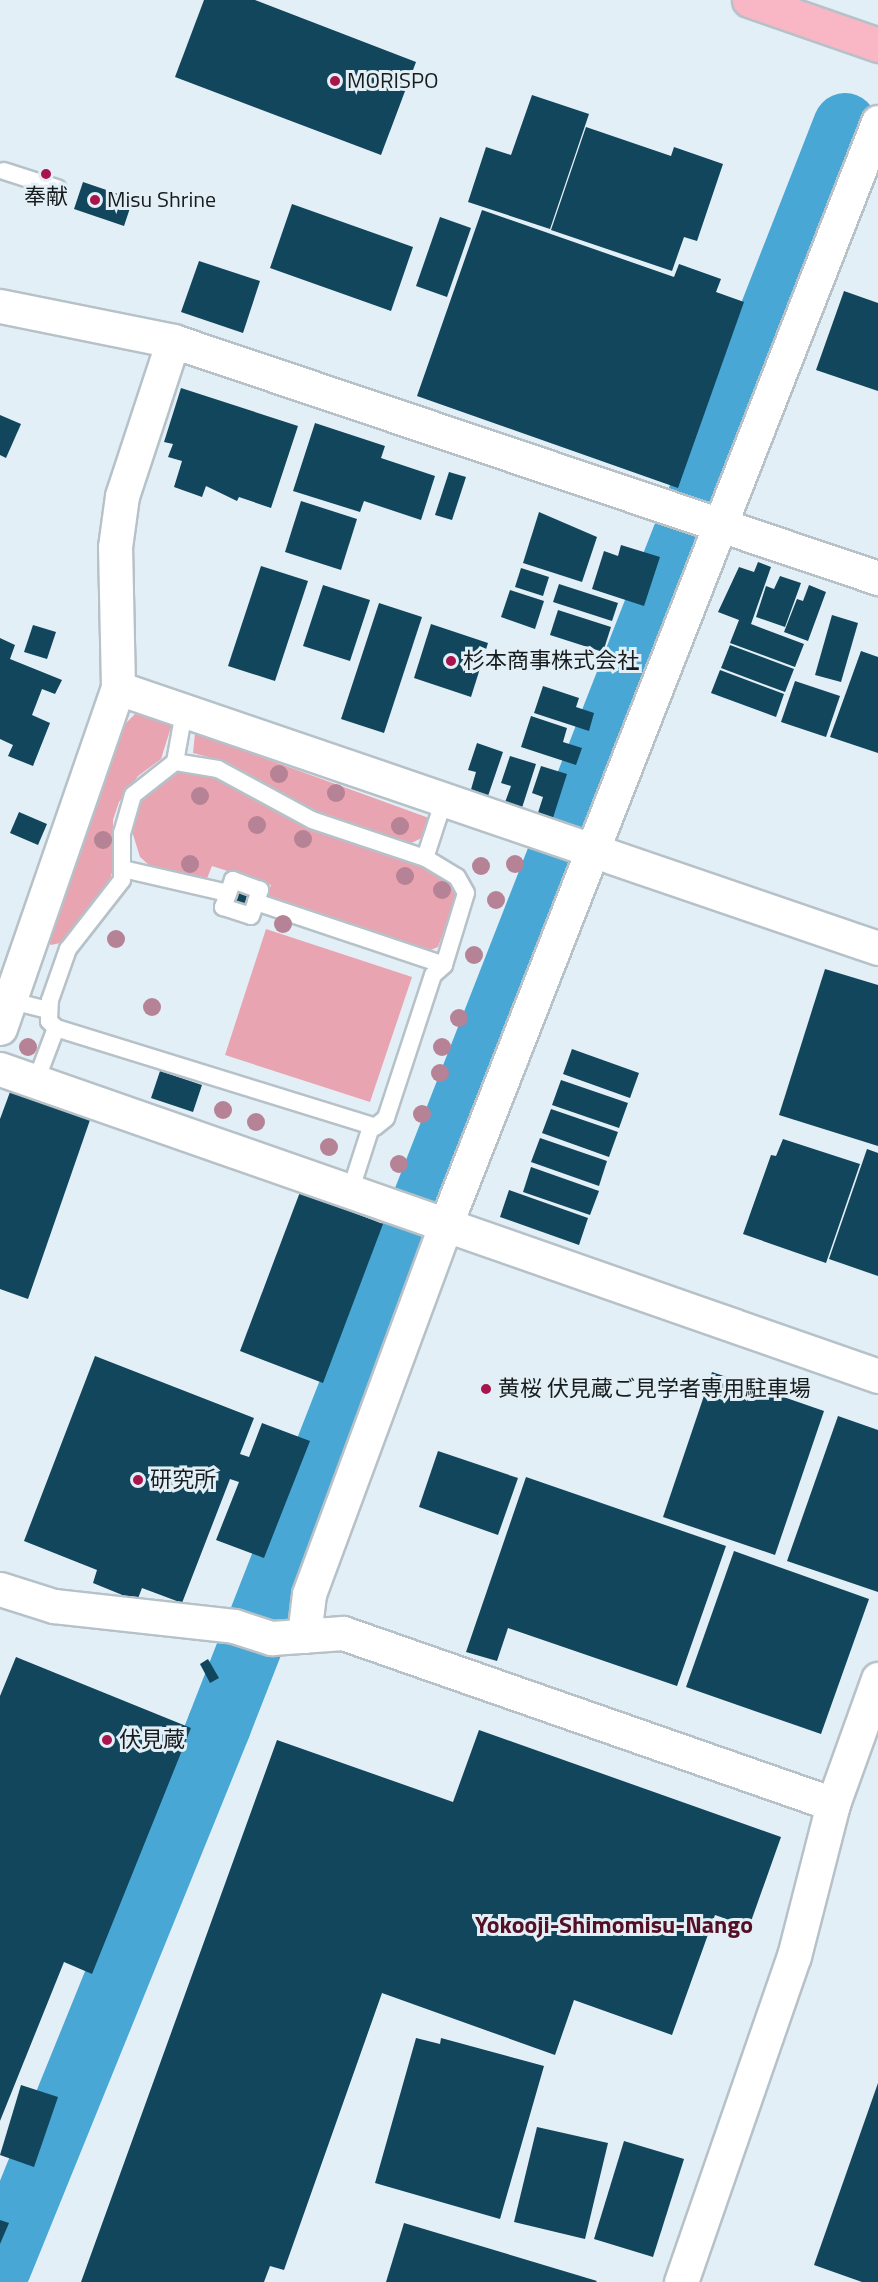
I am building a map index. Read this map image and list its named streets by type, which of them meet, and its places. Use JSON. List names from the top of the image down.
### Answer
{
  "districts": ["Yokooji-Shimomisu-Nango"],
  "places": [
    "MORISPO",
    "奉献",
    "Misu Shrine",
    "杉本商事株式会社",
    "黄桜 伏見蔵ご見学者専用駐車場",
    "研究所",
    "伏見蔵"
  ]
}
